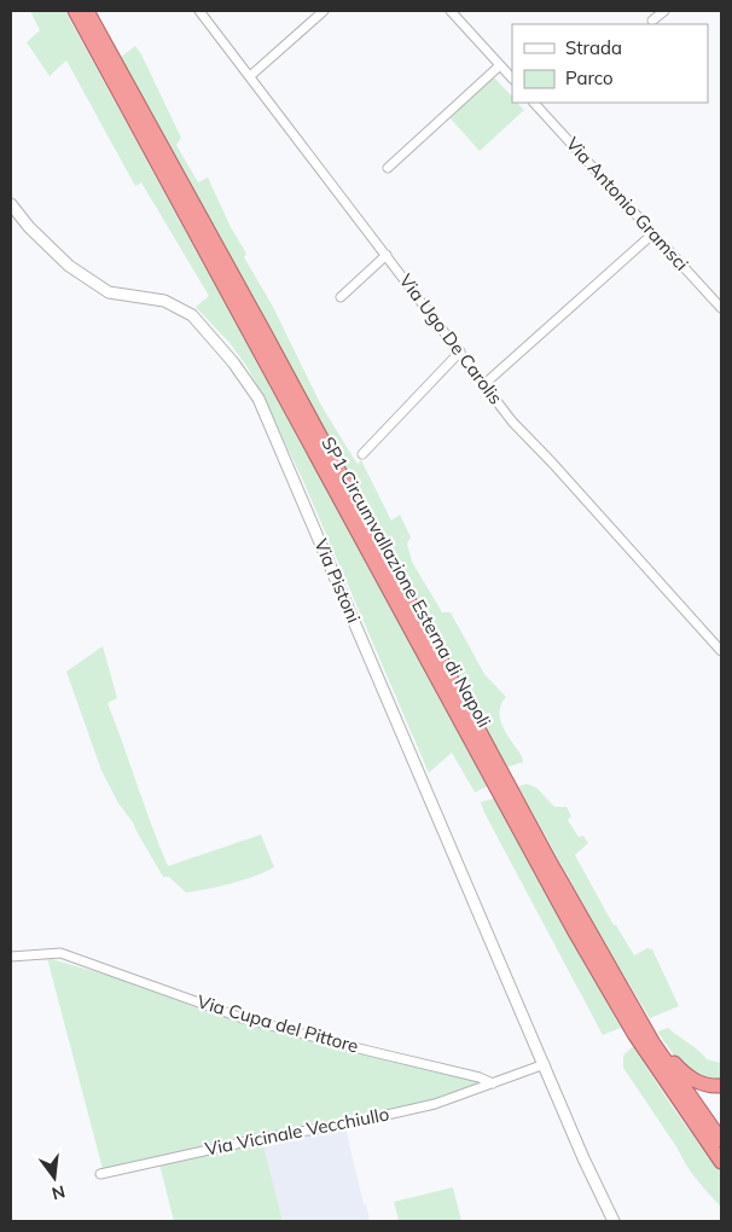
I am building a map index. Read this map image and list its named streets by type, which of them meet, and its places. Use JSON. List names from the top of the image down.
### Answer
{
  "streets": {
    "highway": ["SP1 Circumvallazione Esterna di Napoli"],
    "street": [
      "Via Antonio Gramsci",
      "Via Ugo De Carolis",
      "Via Pistoni",
      "Via Cupa del Pittore",
      "Via Vicinale Vecchiullo"
    ]
  },
  "crossings": [
    ["Via Cupa del Pittore", "Via Vicinale Vecchiullo"]
  ],
  "legend": ["Strada", "Parco"],
  "north": "bottom"
}
